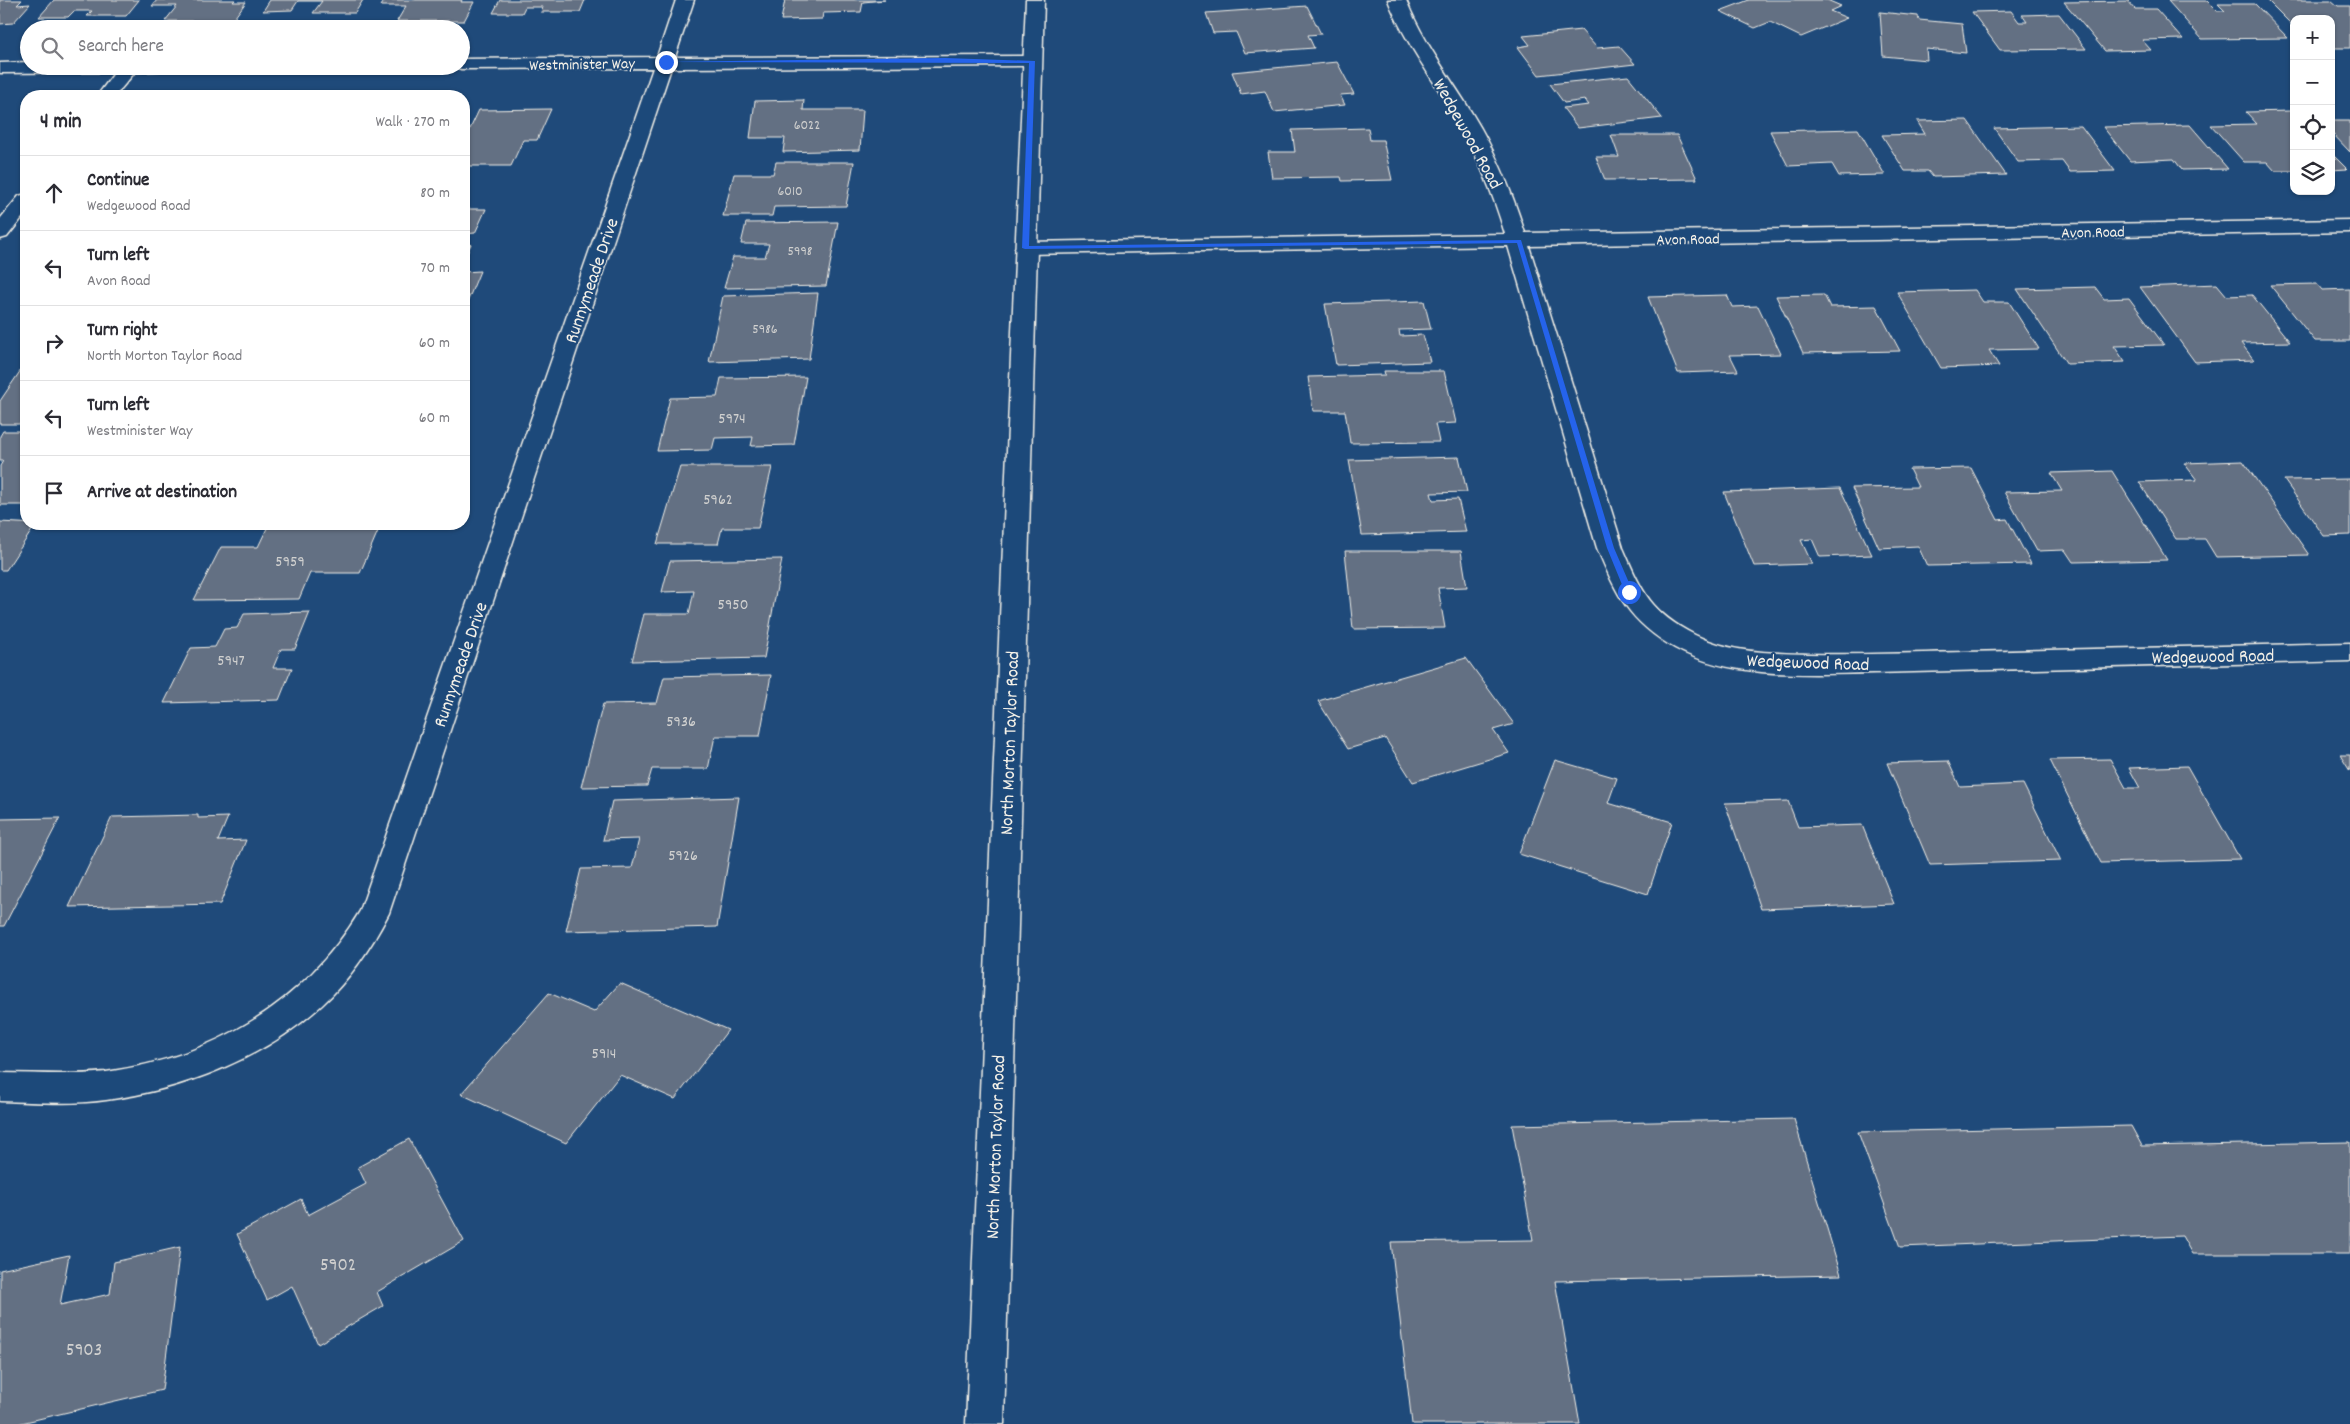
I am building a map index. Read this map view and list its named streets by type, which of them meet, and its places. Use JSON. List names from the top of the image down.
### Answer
{
  "streets": {
    "street": [
      "Westminister Way",
      "Wedgewood Road",
      "Avon Road",
      "Runnymeade Drive",
      "North Morton Taylor Road"
    ]
  },
  "crossings": [
    ["Westminister Way", "Runnymeade Drive"],
    ["Westminister Way", "North Morton Taylor Road"],
    ["Wedgewood Road", "Avon Road"],
    ["Avon Road", "North Morton Taylor Road"]
  ],
  "house_numbers": [
    "6022",
    "6010",
    "5998",
    "5986",
    "5974",
    "5962",
    "5959",
    "5950",
    "5947",
    "5936",
    "5926",
    "5914",
    "5902",
    "5903"
  ],
  "page": {
    "map_buttons": ["+", "−"],
    "search": "Search here",
    "heading": ["4 min", "Walk · 270 m"],
    "list": [
      ["Continue", "Wedgewood Road", "80 m"],
      ["Turn left", "Avon Road", "70 m"],
      ["Turn right", "North Morton Taylor Road", "60 m"],
      ["Turn left", "Westminister Way", "60 m"],
      "Arrive at destination"
    ]
  }
}
